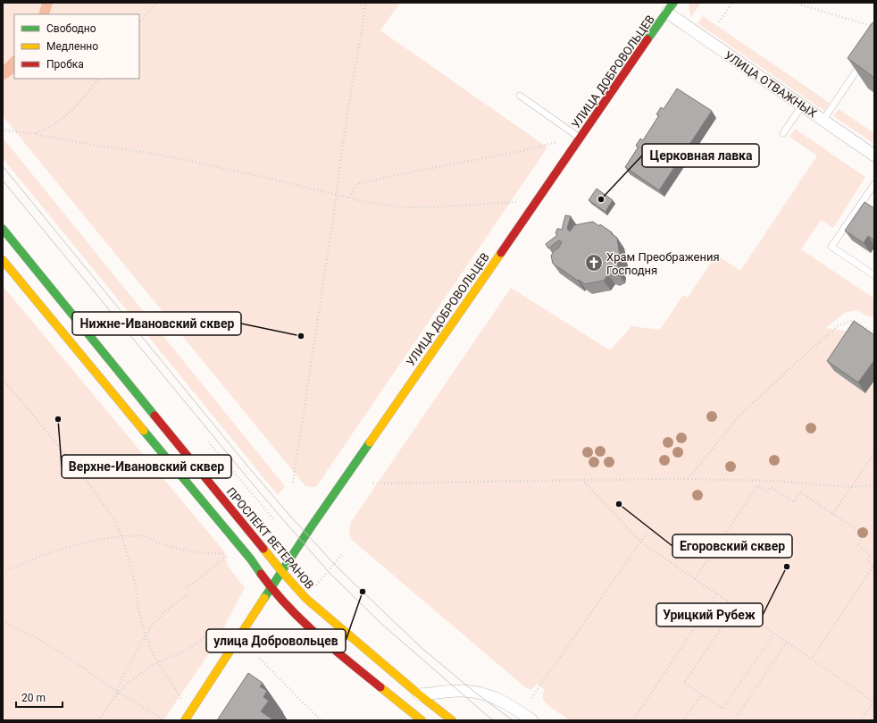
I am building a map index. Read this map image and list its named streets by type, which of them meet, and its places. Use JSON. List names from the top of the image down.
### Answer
{
  "streets": {
    "main road": ["УЛИЦА ДОБРОВОЛЬЦЕВ", "ПРОСПЕКТ ВЕТЕРАНОВ"],
    "street": ["УЛИЦА ОТВАЖНЫХ"]
  },
  "crossings": [
    ["УЛИЦА ДОБРОВОЛЬЦЕВ", "УЛИЦА ОТВАЖНЫХ"],
    ["УЛИЦА ДОБРОВОЛЬЦЕВ", "ПРОСПЕКТ ВЕТЕРАНОВ"]
  ],
  "places": {
    "other": [
      "Церковная лавка",
      "Нижне-Ивановский сквер",
      "Верхне-Ивановский сквер",
      "Егоровский сквер",
      "Урицкий Рубеж",
      "улица Добровольцев"
    ],
    "church": ["Храм Преображения Господня"]
  },
  "legend": ["Свободно", "Медленно", "Пробка"],
  "scale_bar": "20 m"
}
